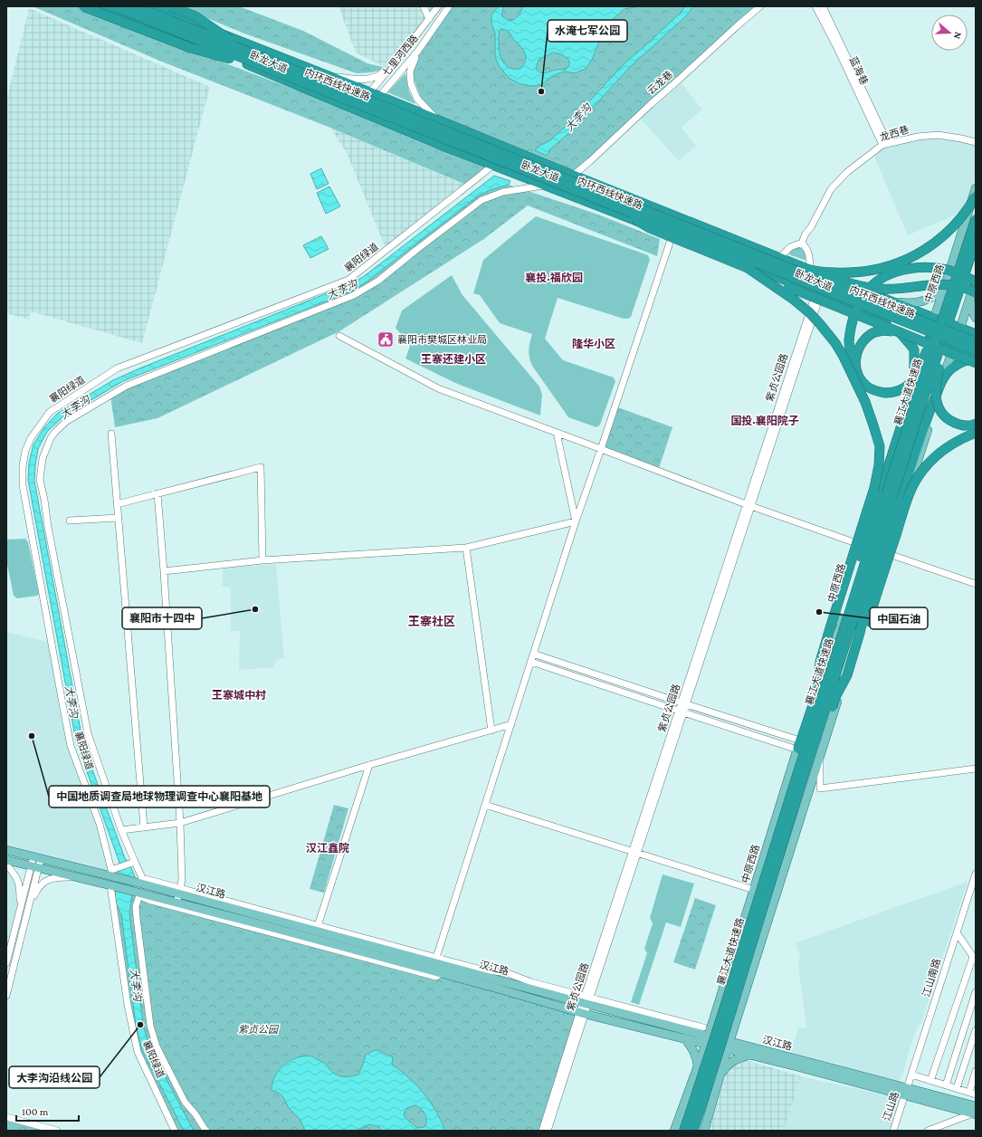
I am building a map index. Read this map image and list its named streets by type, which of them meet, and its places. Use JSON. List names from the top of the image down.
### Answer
{
  "streets": {
    "highway": ["卧龙大道", "内环西线快速路", "襄江大道快速路"],
    "main road": ["中原西路", "汉江路"],
    "street": [
      "七里河西路",
      "蓝海巷",
      "云龙巷",
      "龙西巷",
      "襄阳绿道",
      "紫贞公园路",
      "江山南路",
      "江山路"
    ]
  },
  "crossings": [
    ["七里河西路", "卧龙大道"],
    ["卧龙大道", "云龙巷"],
    ["卧龙大道", "襄阳绿道"],
    ["卧龙大道", "中原西路"],
    ["卧龙大道", "紫贞公园路"],
    ["蓝海巷", "龙西巷"],
    ["襄阳绿道", "汉江路"],
    ["中原西路", "汉江路"],
    ["紫贞公园路", "汉江路"],
    ["汉江路", "江山南路"],
    ["汉江路", "江山路"],
    ["江山南路", "江山路"]
  ],
  "districts": [
    "襄投·福欣园",
    "隆华小区",
    "王寨还建小区",
    "国投·襄阳院子",
    "王寨社区",
    "王寨城中村",
    "汉江鑫院"
  ],
  "water": ["大李沟"],
  "parks": ["紫贞公园"],
  "places": {
    "other": [
      "水淹七军公园",
      "襄阳市十四中",
      "中国石油",
      "中国地质调查局地球物理调查中心襄阳基地",
      "大李沟沿线公园"
    ],
    "public building": ["襄阳市樊城区林业局"]
  },
  "scale_bar": "100 m",
  "north": "right"
}
